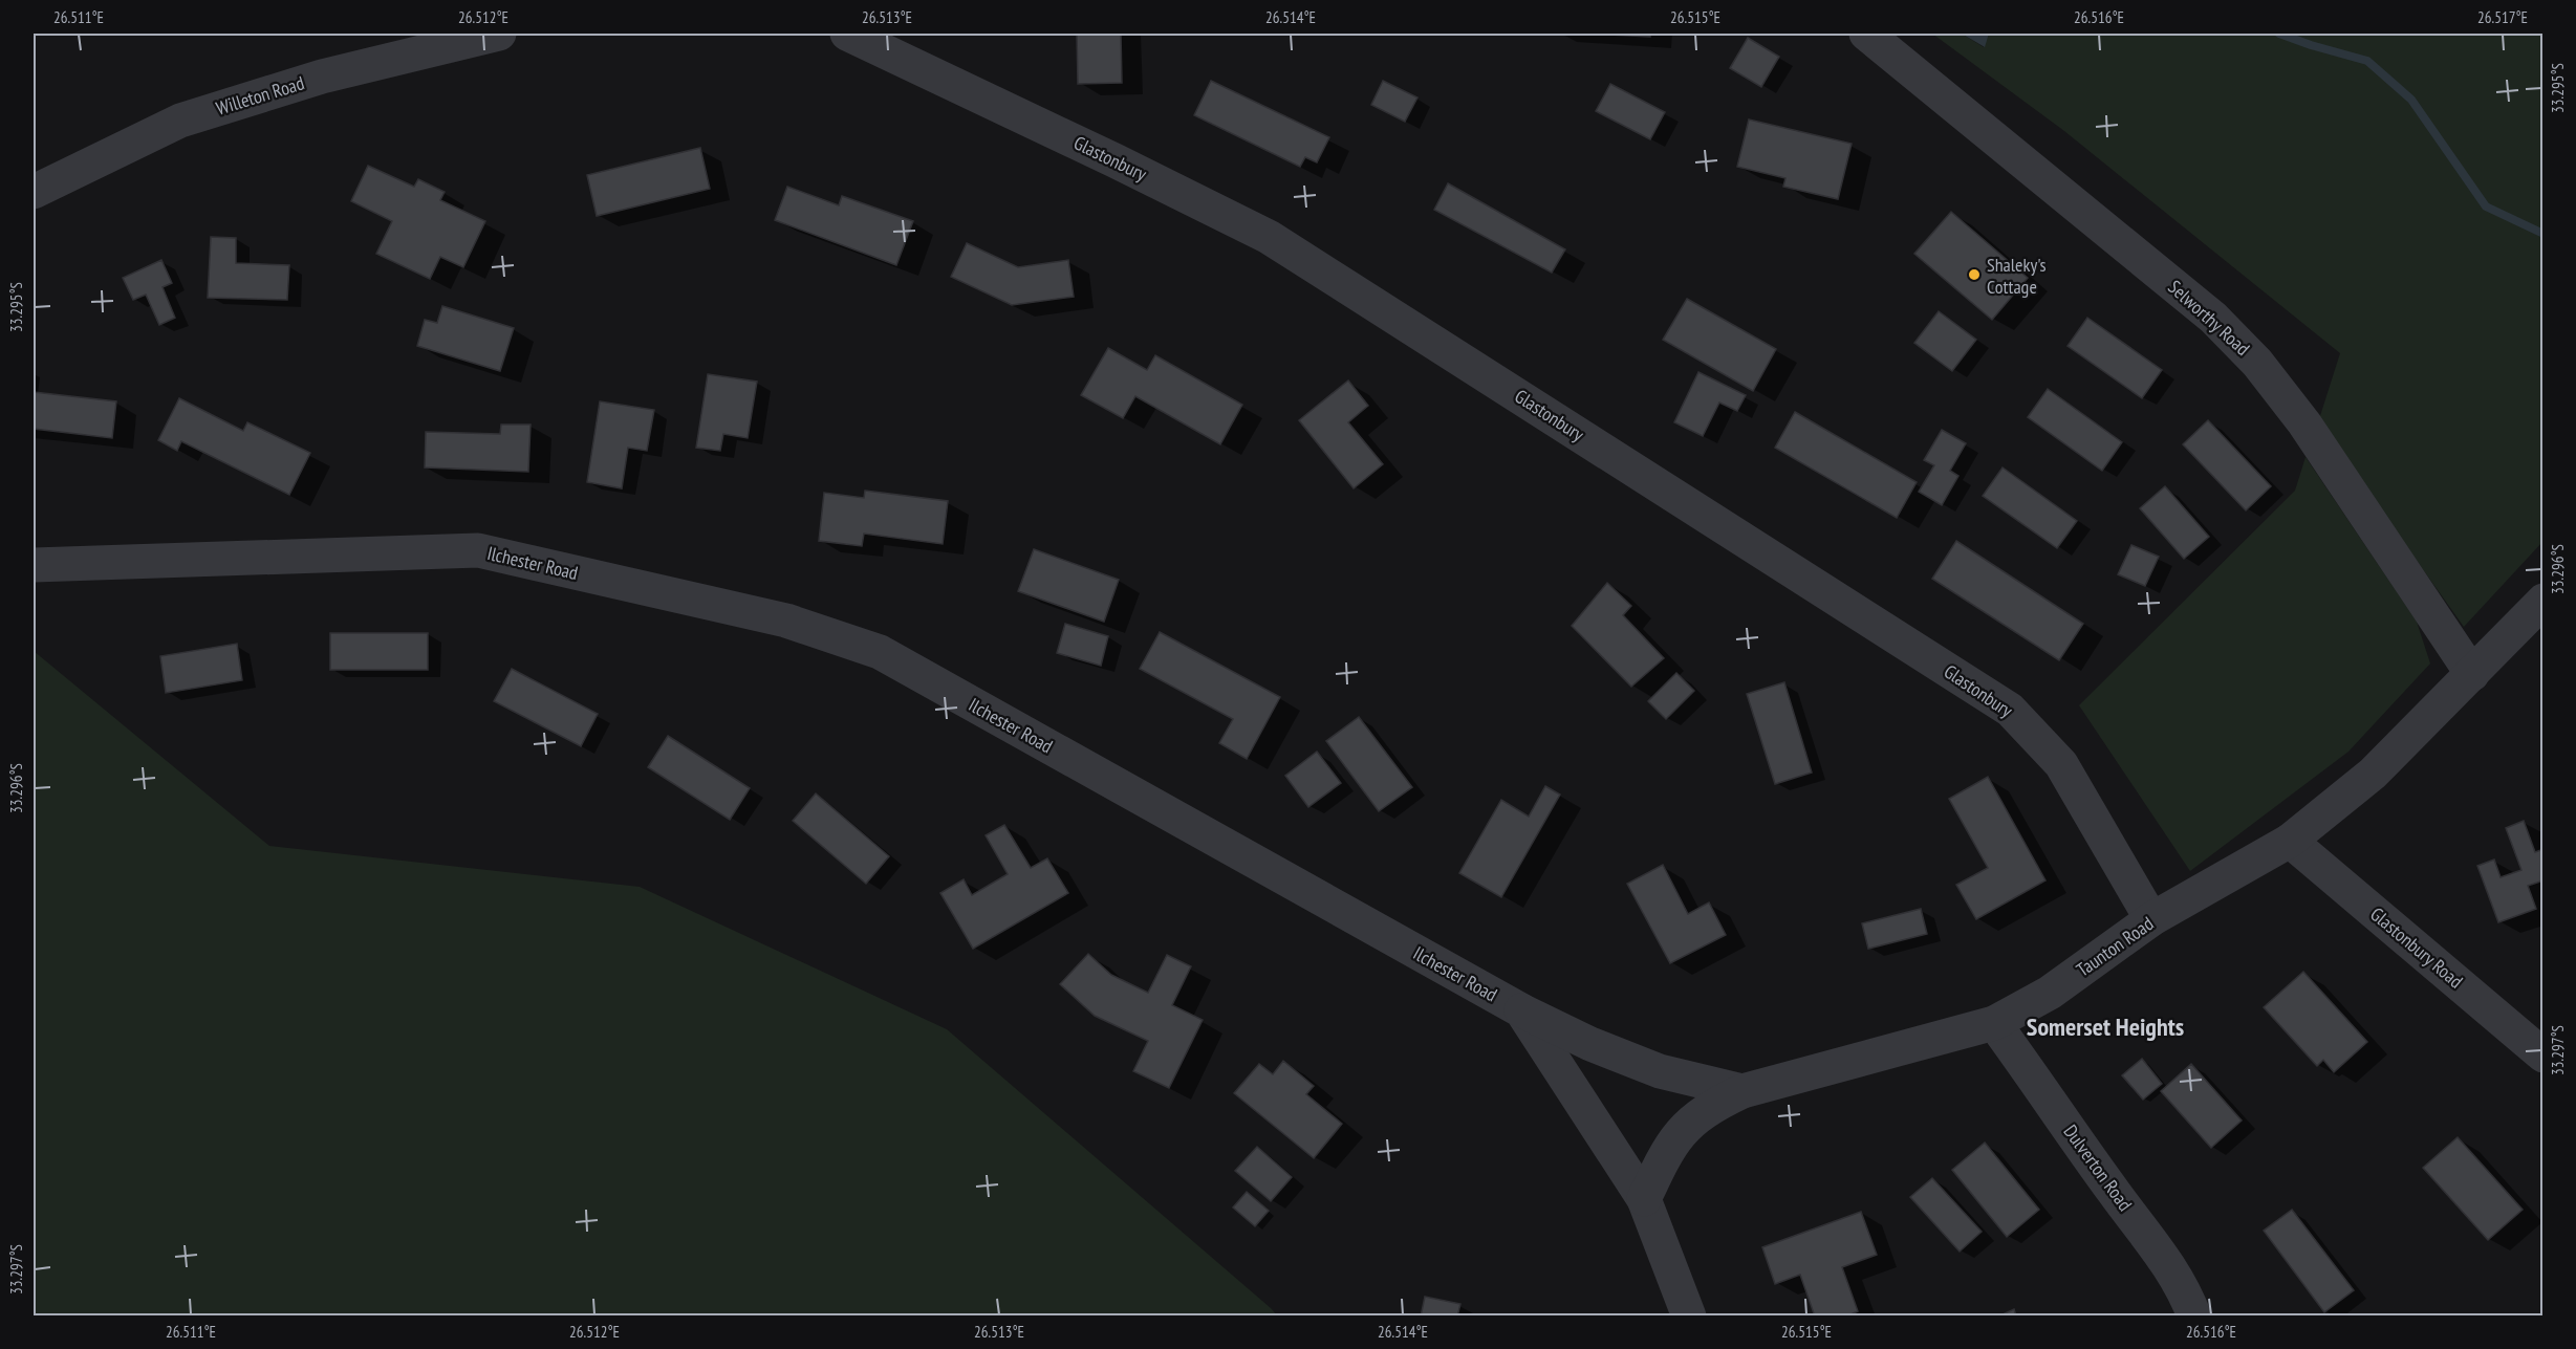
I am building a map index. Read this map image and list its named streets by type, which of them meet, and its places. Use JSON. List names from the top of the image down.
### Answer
{
  "streets": {
    "street": [
      "Willeton Road",
      "Glastonbury",
      "Selworthy Road",
      "Ilchester Road",
      "Taunton Road",
      "Glastonbury Road",
      "Dulverton Road"
    ]
  },
  "crossings": [
    ["Glastonbury", "Taunton Road"],
    ["Selworthy Road", "Taunton Road"],
    ["Ilchester Road", "Taunton Road"],
    ["Taunton Road", "Glastonbury Road"],
    ["Taunton Road", "Dulverton Road"]
  ],
  "districts": ["Somerset Heights"],
  "places": ["Shaleky's Cottage"],
  "coordinates": [
    "26.511°E",
    "26.512°E",
    "26.513°E",
    "26.514°E",
    "26.515°E",
    "26.516°E",
    "26.517°E",
    "33.295°S",
    "33.296°S",
    "33.297°S"
  ]
}
